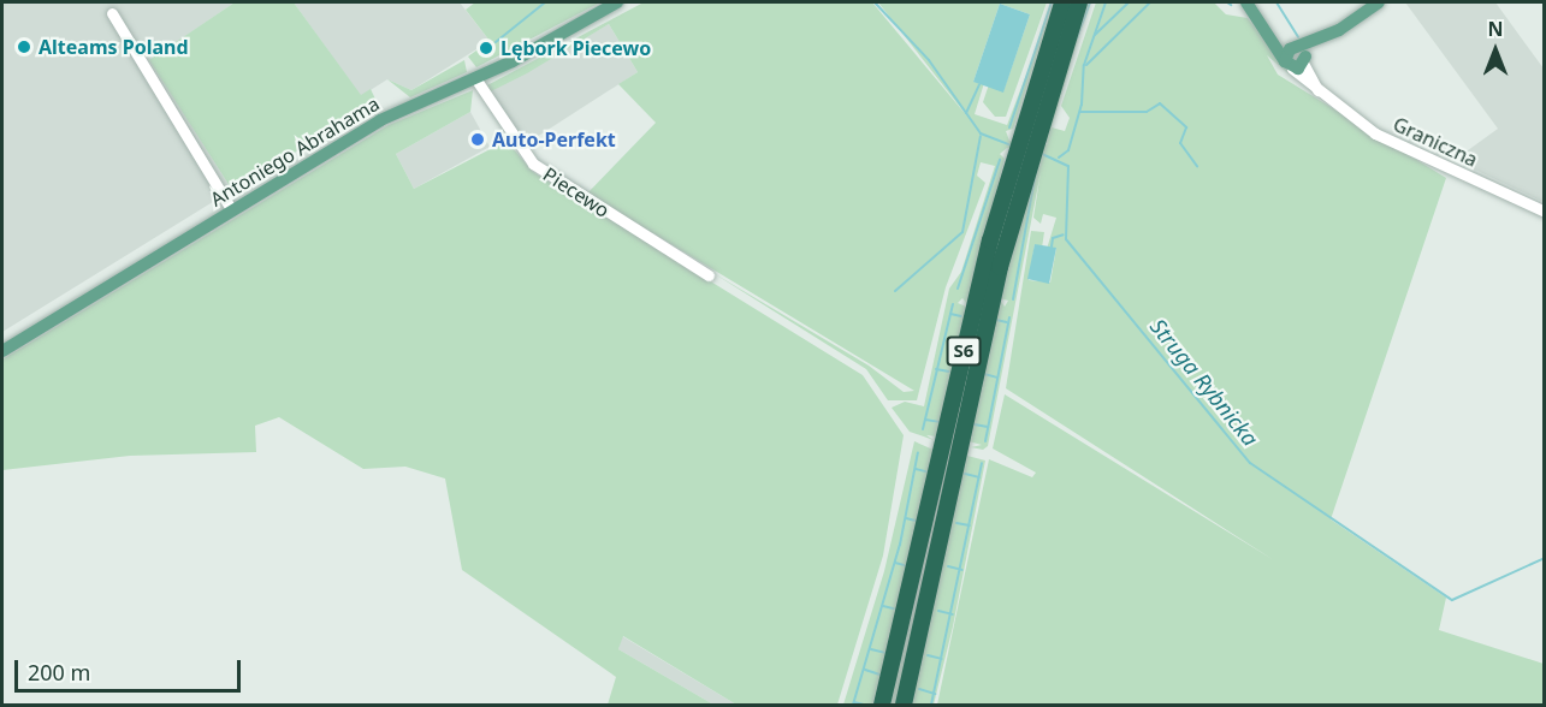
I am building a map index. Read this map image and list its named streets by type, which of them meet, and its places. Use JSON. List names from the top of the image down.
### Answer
{
  "streets": {
    "highway": ["S6"],
    "main road": ["Graniczna", "Antoniego Abrahama"],
    "street": ["Piecewo"]
  },
  "crossings": [
    ["Antoniego Abrahama", "Piecewo"]
  ],
  "water": ["Struga Rybnicka"],
  "places": ["Alteams Poland", "Lębork Piecewo", "Auto-Perfekt"],
  "scale_bar": "200 m",
  "north": "top"
}
